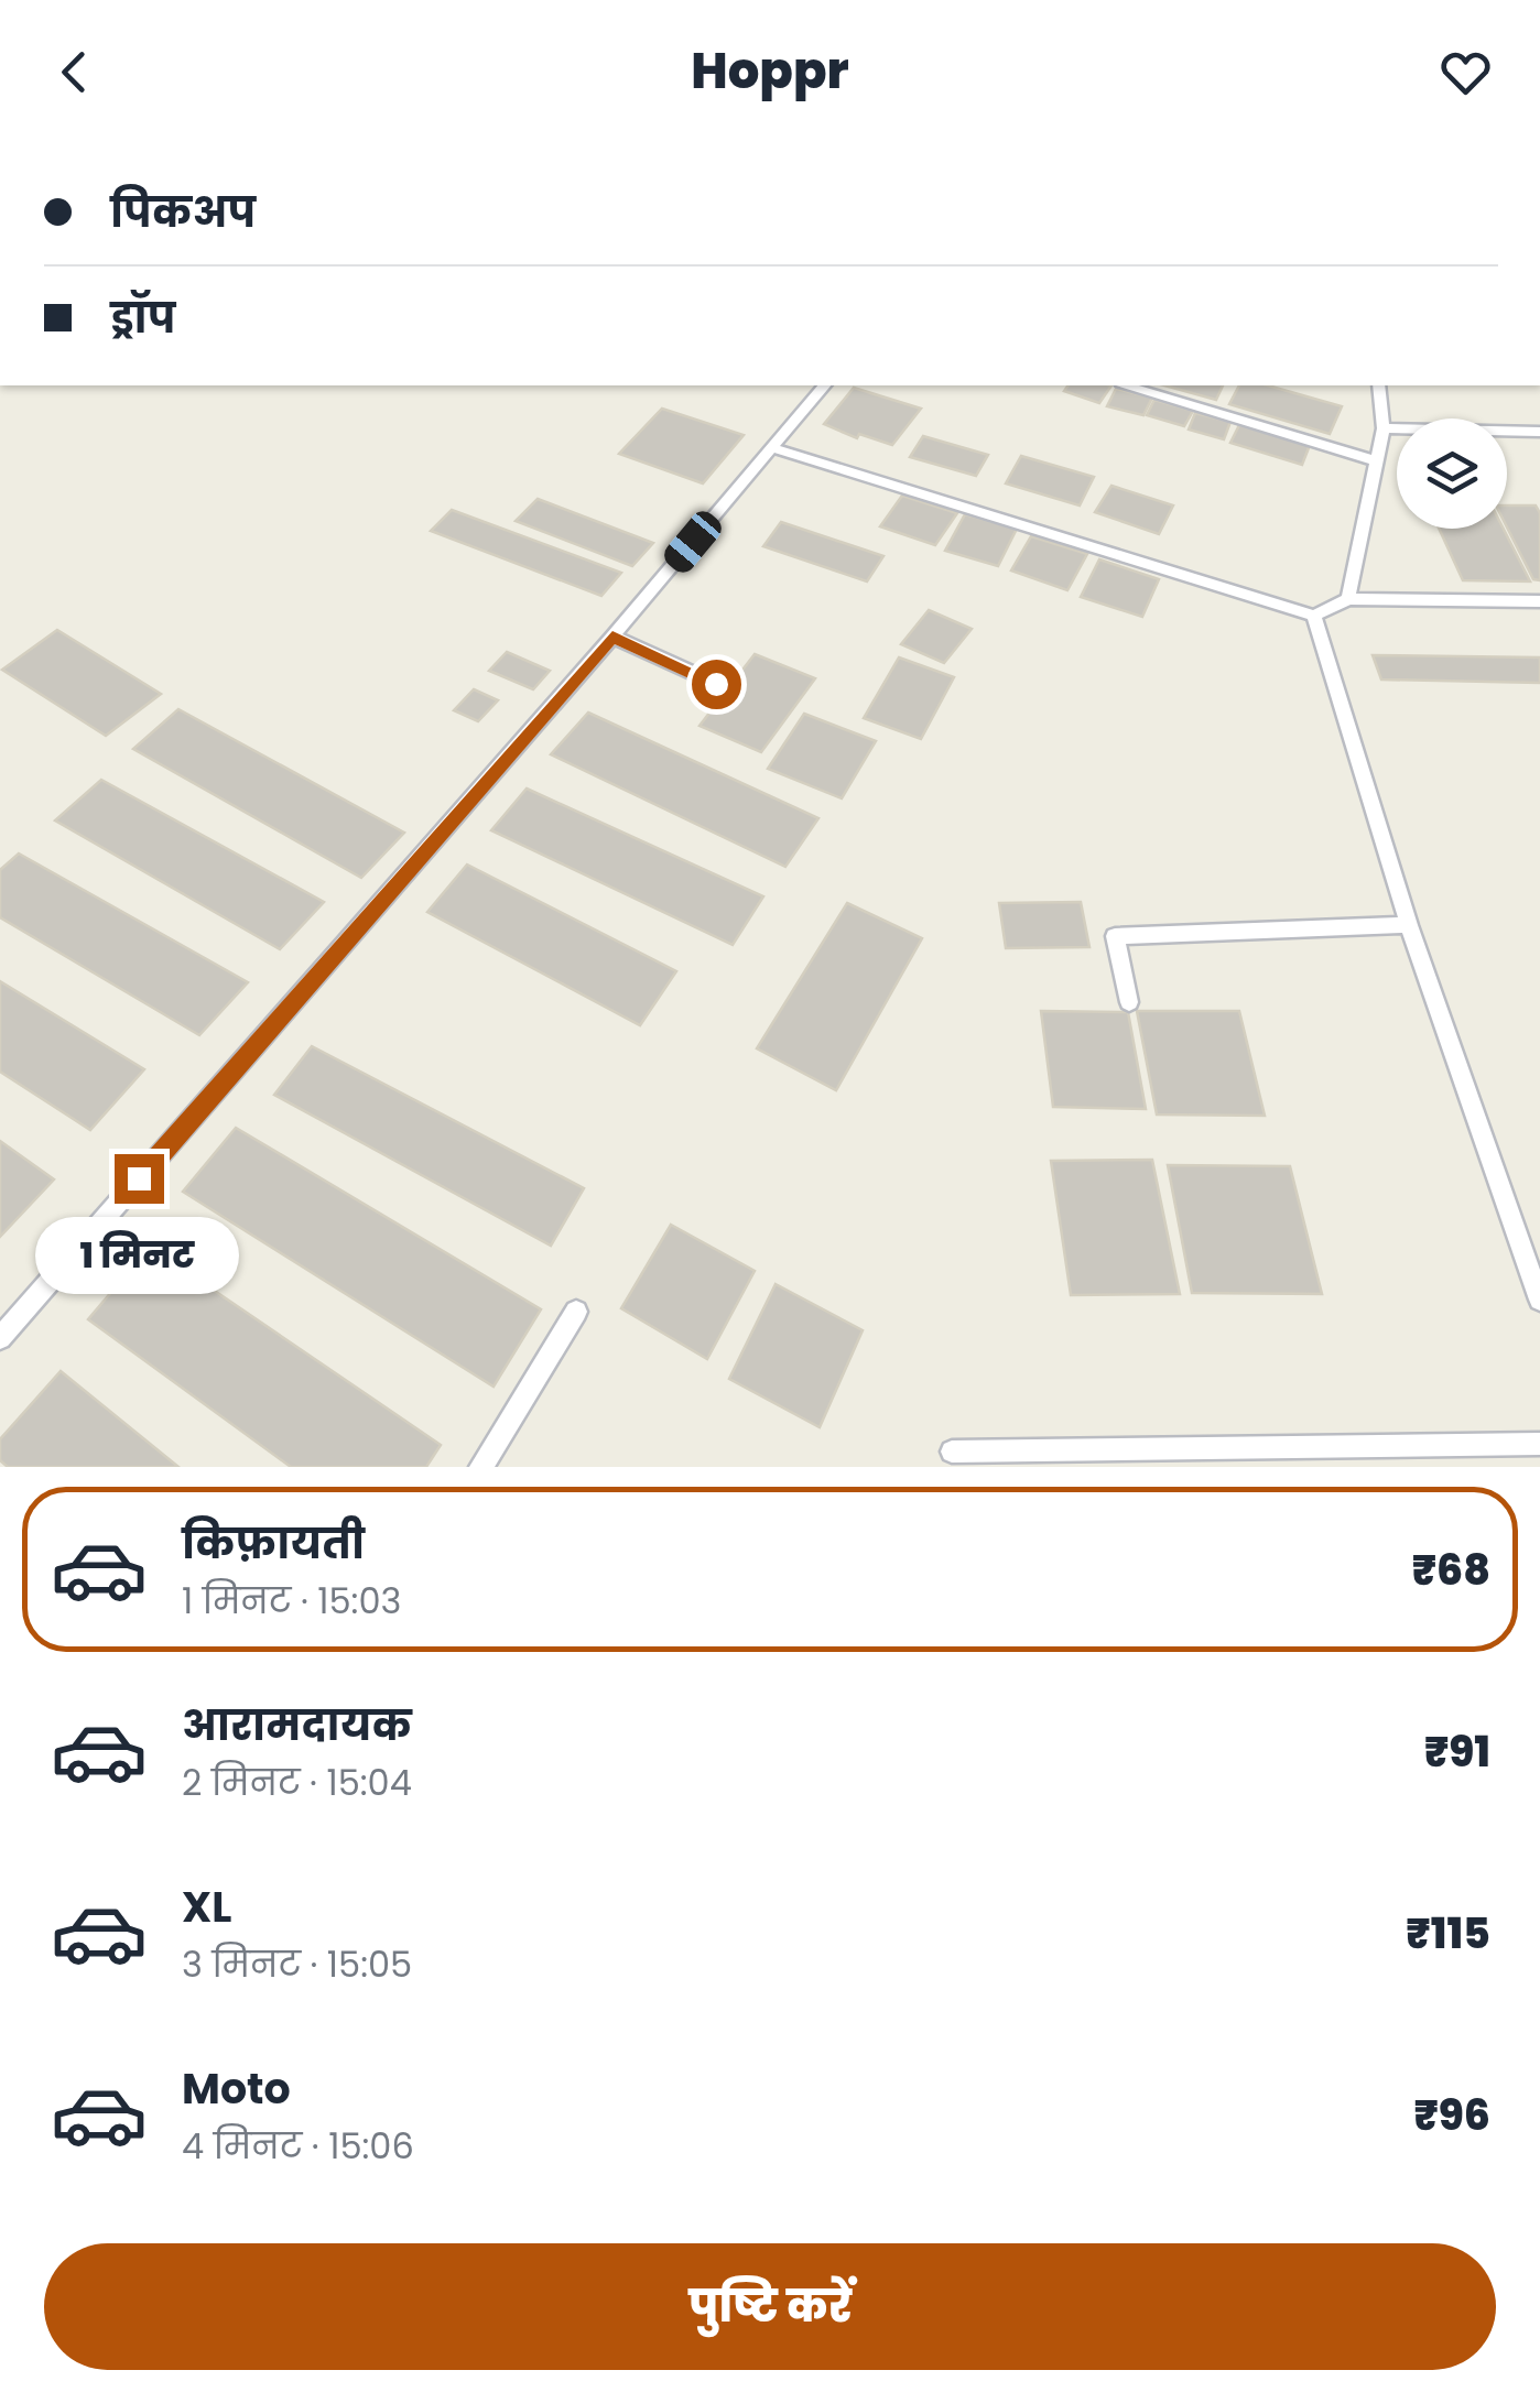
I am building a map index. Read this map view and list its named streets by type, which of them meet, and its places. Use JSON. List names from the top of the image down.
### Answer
{
  "page": {
    "header": "Hoppr",
    "banner": ["पिकअप", "ड्रॉप"],
    "bubble": "1 मिनट",
    "list": [
      {
        "name": "किफ़ायती",
        "note": "1 मिनट · 15:03",
        "value": "₹68"
      },
      {
        "name": "आरामदायक",
        "note": "2 मिनट · 15:04",
        "value": "₹91"
      },
      {
        "name": "XL",
        "note": "3 मिनट · 15:05",
        "value": "₹115"
      },
      {
        "name": "Moto",
        "note": "4 मिनट · 15:06",
        "value": "₹96"
      }
    ],
    "buttons": "पुष्टि करें"
  }
}
